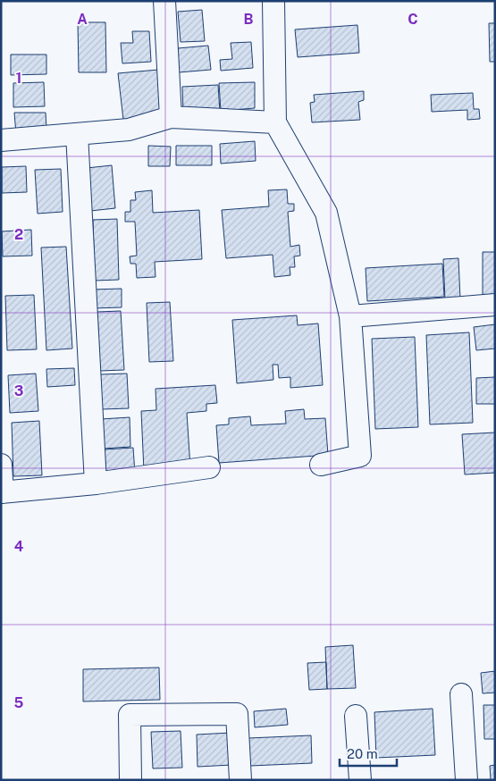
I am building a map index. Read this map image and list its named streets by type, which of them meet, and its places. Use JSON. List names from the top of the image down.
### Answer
{
  "scale_bar": "20 m",
  "grid": {
    "columns": ["A", "B", "C"],
    "rows": [
      "1",
      "2",
      "3",
      "4",
      "5"
    ]
  }
}
